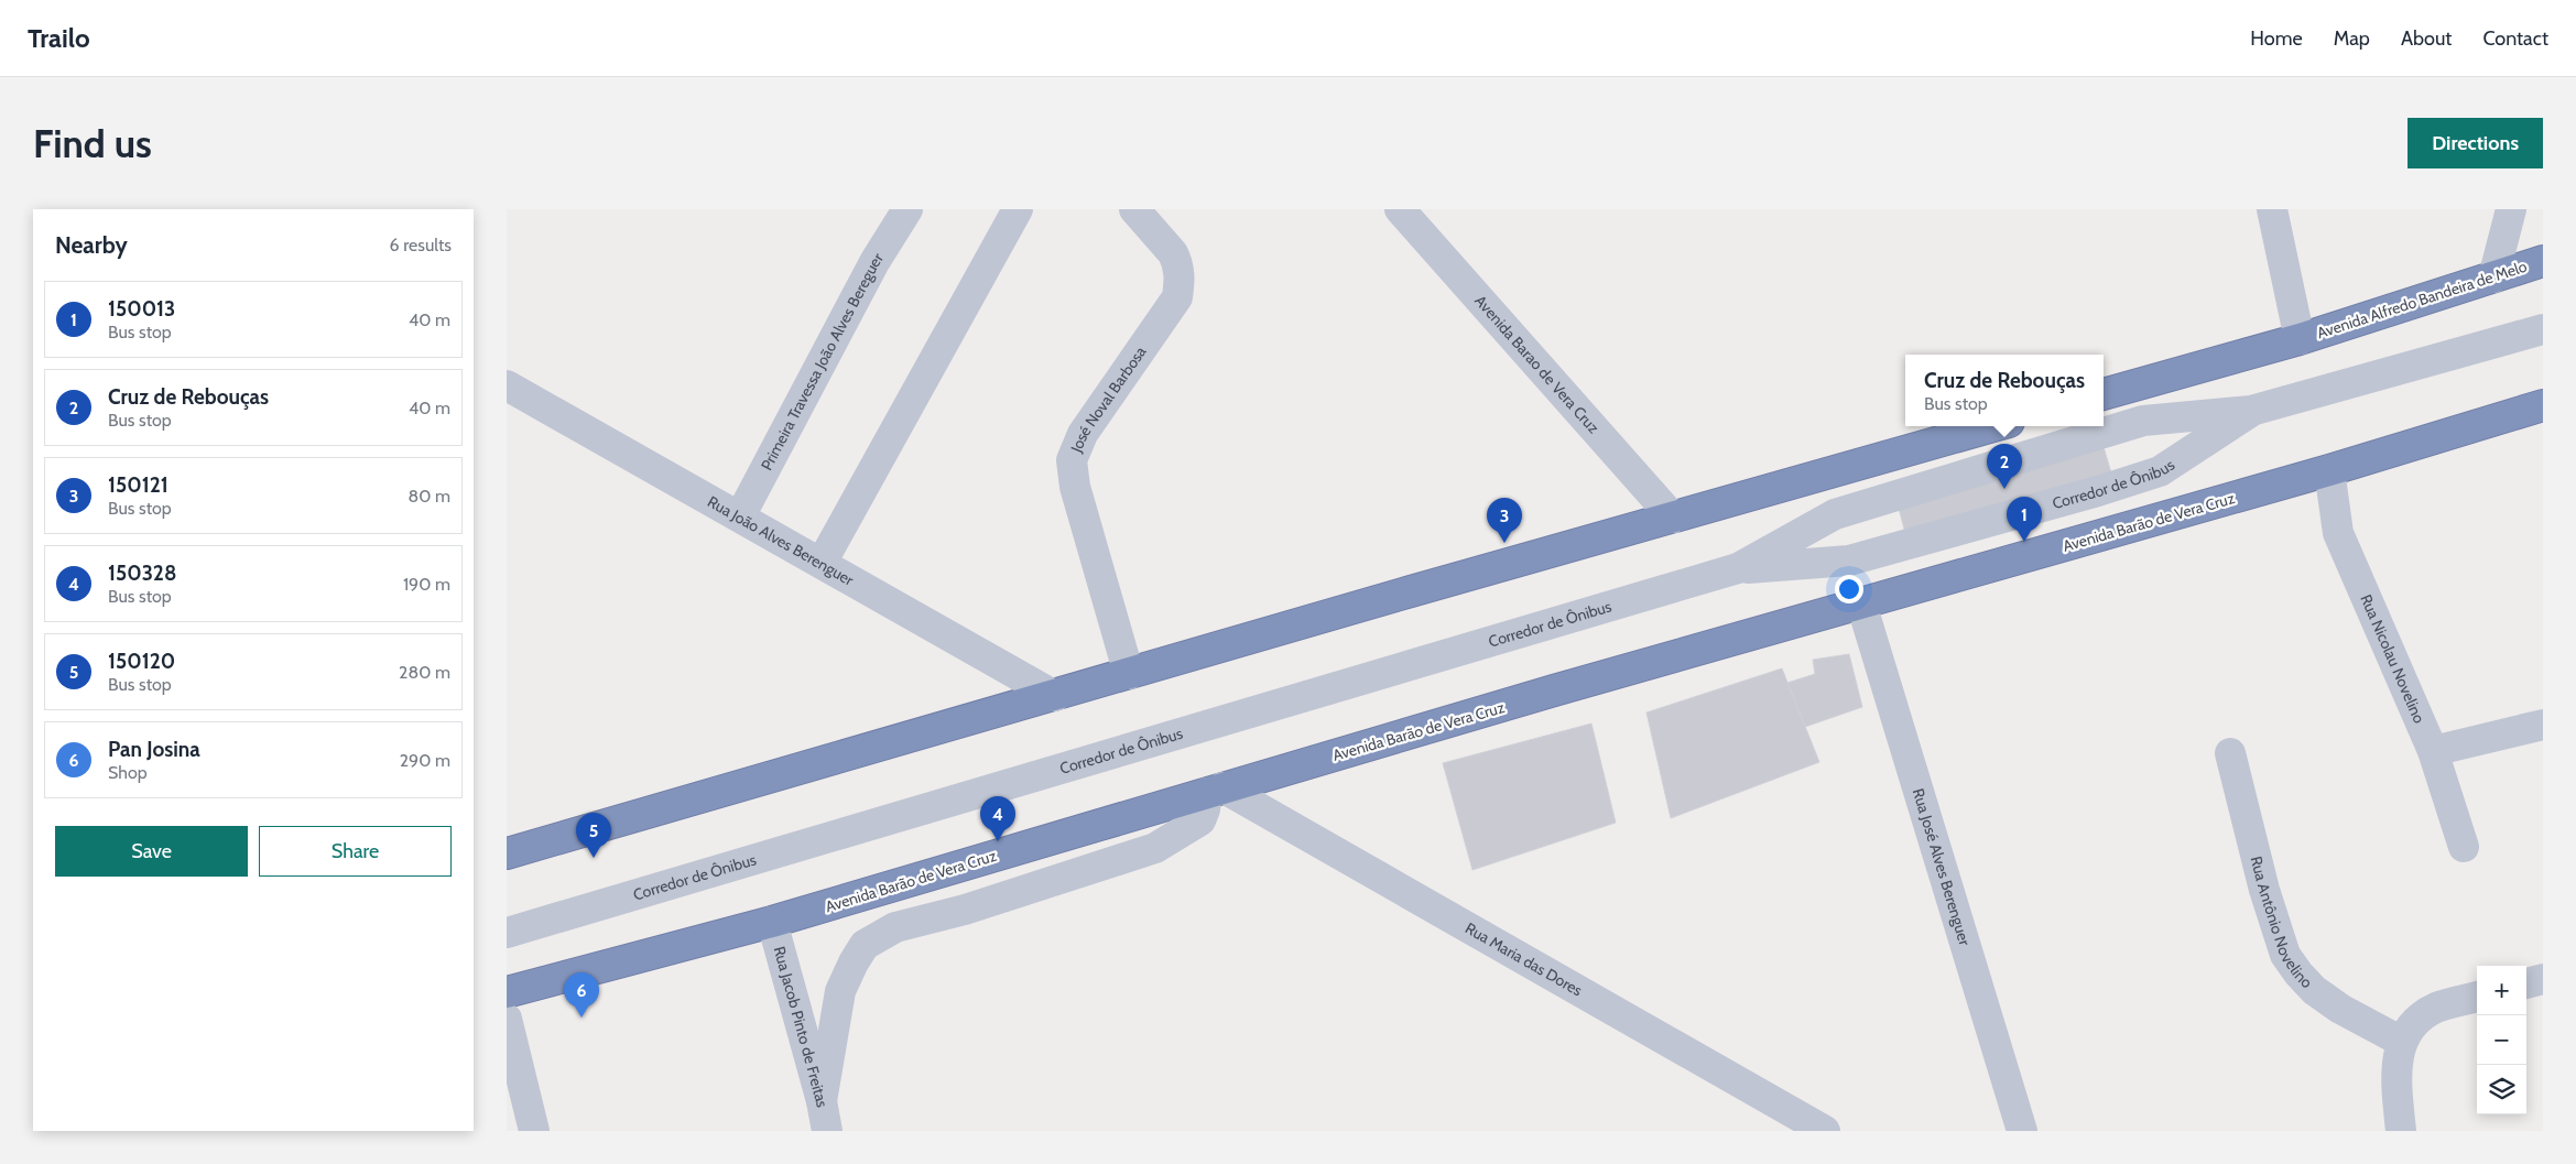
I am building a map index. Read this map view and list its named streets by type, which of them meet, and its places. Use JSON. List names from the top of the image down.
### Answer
{
  "streets": {
    "highway": ["Avenida Alfredo Bandeira de Melo", "Avenida Barão de Vera Cruz"],
    "street": [
      "Primeira Travessa João Alves Bereguer",
      "Avenida Barao de Vera Cruz",
      "José Noval Barbosa",
      "Corredor de Ônibus",
      "Rua João Alves Berenguer",
      "Rua Nicolau Novelino",
      "Rua José Alves Berenguer",
      "Rua Antônio Novelino",
      "Rua Maria das Dores",
      "Rua Jacob Pinto de Freitas"
    ]
  },
  "crossings": [
    ["Primeira Travessa João Alves Bereguer", "Rua João Alves Berenguer"],
    ["Avenida Barão de Vera Cruz", "Rua Nicolau Novelino"],
    ["Avenida Barão de Vera Cruz", "Rua José Alves Berenguer"],
    ["Avenida Barão de Vera Cruz", "Rua Maria das Dores"],
    ["Avenida Barão de Vera Cruz", "Rua Jacob Pinto de Freitas"]
  ],
  "page": {
    "header": "Trailo",
    "nav": [
      "Home",
      "Map",
      "About",
      "Contact"
    ],
    "buttons": [
      "Directions",
      ["Save", "Share"]
    ],
    "title": "Find us",
    "heading": ["Nearby", "6 results"],
    "list": [
      {
        "mark": "1",
        "name": "150013",
        "note": "Bus stop",
        "value": "40 m"
      },
      {
        "mark": "2",
        "name": "Cruz de Rebouças",
        "note": "Bus stop",
        "value": "40 m"
      },
      {
        "mark": "3",
        "name": "150121",
        "note": "Bus stop",
        "value": "80 m"
      },
      {
        "mark": "4",
        "name": "150328",
        "note": "Bus stop",
        "value": "190 m"
      },
      {
        "mark": "5",
        "name": "150120",
        "note": "Bus stop",
        "value": "280 m"
      },
      {
        "mark": "6",
        "name": "Pan Josina",
        "note": "Shop",
        "value": "290 m"
      }
    ],
    "popup": ["Cruz de Rebouças", "Bus stop"],
    "pins": [
      "2",
      "1",
      "3",
      "4",
      "5",
      "6"
    ],
    "map_buttons": ["+", "−"]
  }
}
